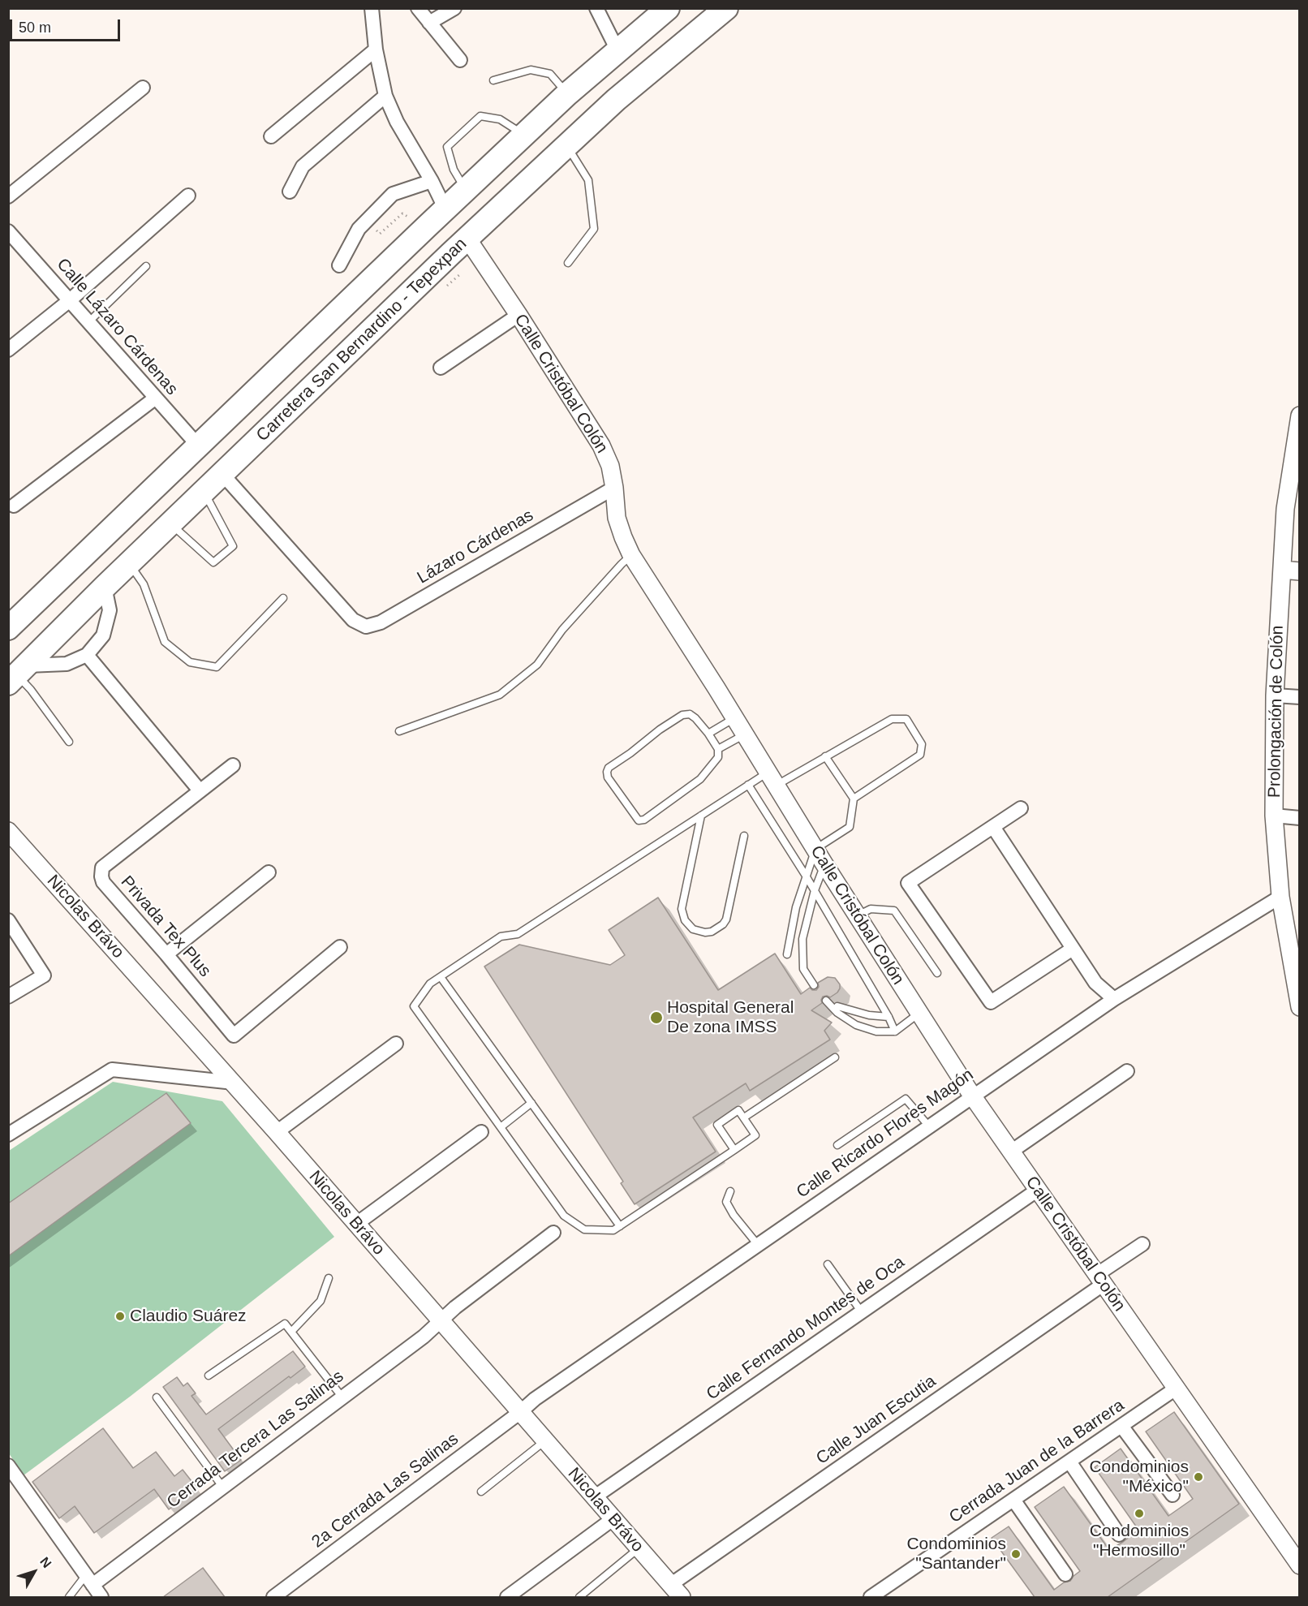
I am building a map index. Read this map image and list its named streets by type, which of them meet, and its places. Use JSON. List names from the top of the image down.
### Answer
{
  "streets": {
    "highway": ["Carretera San Bernardino - Tepexpan"],
    "street": [
      "Calle Lázaro Cárdenas",
      "Calle Cristóbal Colón",
      "Lázaro Cárdenas",
      "Prolongación de Colón",
      "Nicolas Brávo",
      "Privada Tex Plus",
      "Calle Ricardo Flores Magón",
      "Calle Fernando Montes de Oca",
      "Calle Juan Escutia",
      "Cerrada Tercera Las Salinas",
      "Cerrada Juan de la Barrera",
      "2a Cerrada Las Salinas"
    ]
  },
  "crossings": [
    ["Carretera San Bernardino - Tepexpan", "Calle Cristóbal Colón"],
    ["Carretera San Bernardino - Tepexpan", "Lázaro Cárdenas"],
    ["Calle Cristóbal Colón", "Lázaro Cárdenas"],
    ["Calle Cristóbal Colón", "Calle Ricardo Flores Magón"],
    ["Calle Cristóbal Colón", "Calle Fernando Montes de Oca"],
    ["Calle Cristóbal Colón", "Calle Juan Escutia"],
    ["Calle Cristóbal Colón", "Cerrada Juan de la Barrera"],
    ["Prolongación de Colón", "Calle Ricardo Flores Magón"],
    ["Nicolas Brávo", "Calle Ricardo Flores Magón"],
    ["Nicolas Brávo", "Calle Fernando Montes de Oca"],
    ["Nicolas Brávo", "Calle Juan Escutia"],
    ["Nicolas Brávo", "Cerrada Tercera Las Salinas"],
    ["Nicolas Brávo", "2a Cerrada Las Salinas"],
    ["Calle Ricardo Flores Magón", "2a Cerrada Las Salinas"]
  ],
  "places": [
    "Hospital General De zona IMSS",
    "Claudio Suárez",
    "Condominios \"México\"",
    "Condominios \"Hermosillo\"",
    "Condominios \"Santander\""
  ],
  "scale_bar": "50 m",
  "north": "top right"
}
